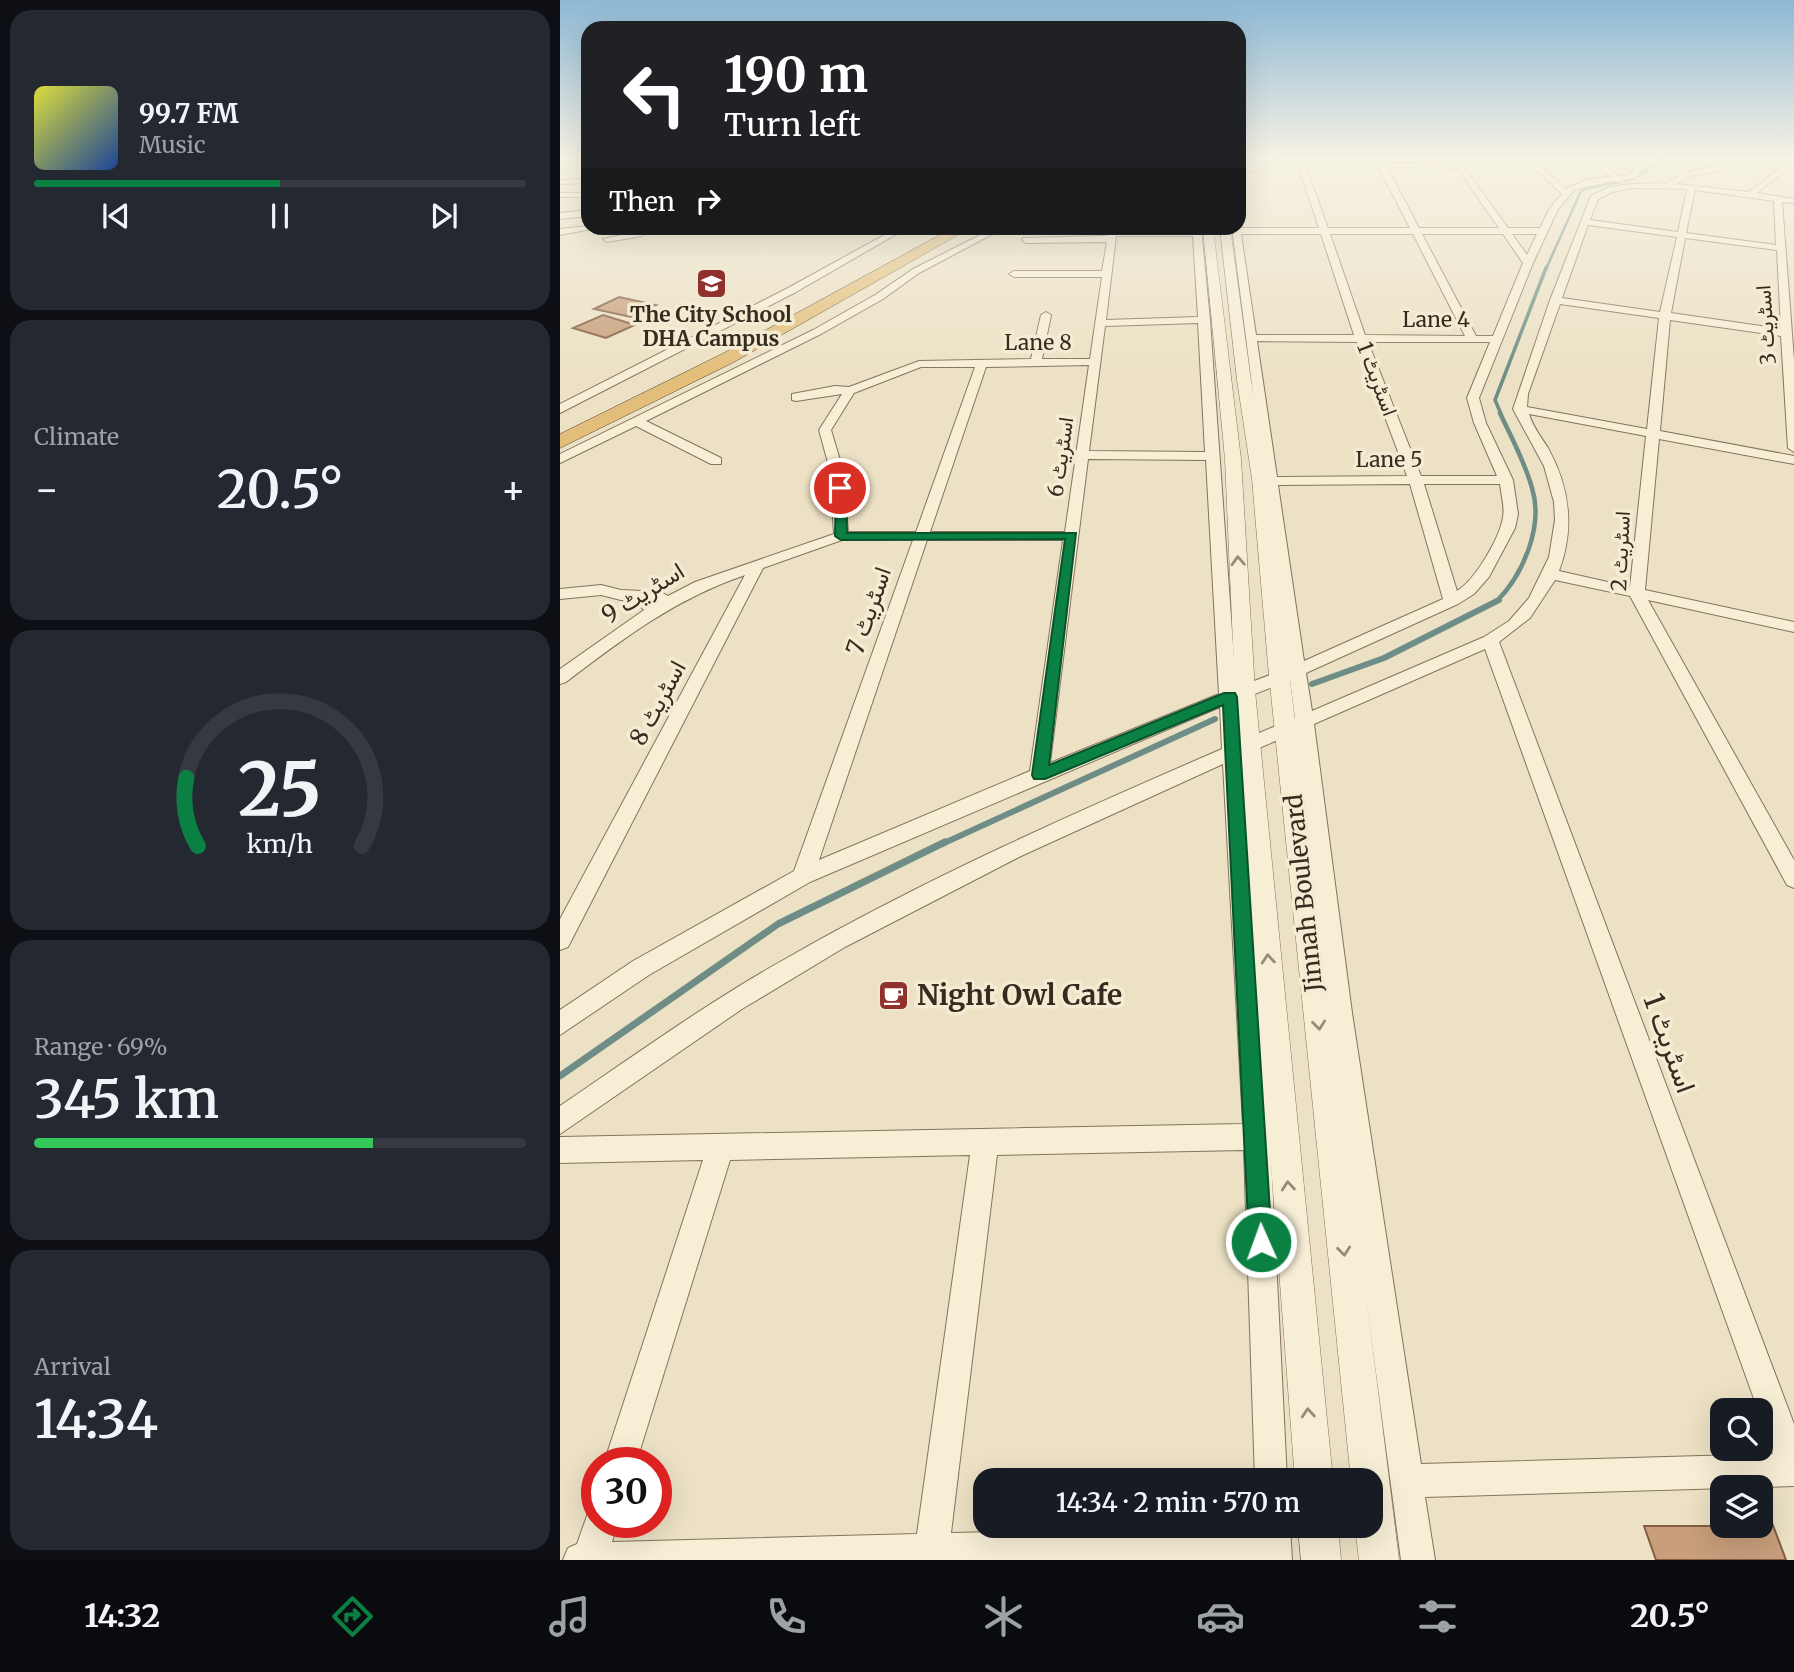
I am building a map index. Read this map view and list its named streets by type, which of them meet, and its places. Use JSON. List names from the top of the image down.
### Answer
{
  "streets": {
    "street": [
      "Lane 4",
      "اسٹریٹ 3",
      "Lane 8",
      "اسٹریٹ 1",
      "اسٹریٹ 6",
      "Lane 5",
      "اسٹریٹ 2",
      "اسٹریٹ 9",
      "اسٹریٹ 7",
      "اسٹریٹ 8",
      "Jinnah Boulevard"
    ]
  },
  "crossings": [
    ["Lane 4", "اسٹریٹ 1"],
    ["Lane 8", "اسٹریٹ 6"],
    ["Lane 8", "اسٹریٹ 7"],
    ["اسٹریٹ 1", "Lane 5"],
    ["اسٹریٹ 9", "اسٹریٹ 8"]
  ],
  "places": {
    "school or university": ["The City School DHA Campus"],
    "cafe": ["Night Owl Cafe"]
  },
  "page": {
    "turn": ["190 m", "Turn left"],
    "song": ["99.7 FM", "Music"],
    "then": "Then",
    "tile": [
      "Climate",
      ["Range · 69%", "345 km"],
      ["Arrival", "14:34"]
    ],
    "heat": ["−", "20.5°", "+"],
    "limit": "30",
    "trip": "14:34 · 2 min · 570 m",
    "tabs": ["14:32", "20.5°"],
    "gauge": ["25", "km/h"]
  }
}
